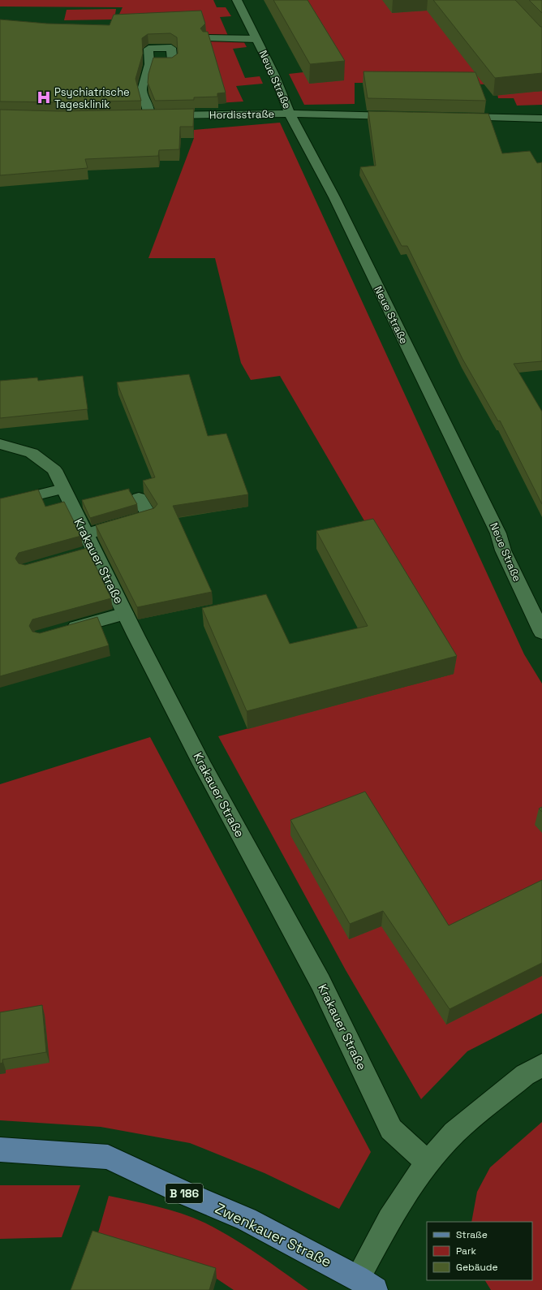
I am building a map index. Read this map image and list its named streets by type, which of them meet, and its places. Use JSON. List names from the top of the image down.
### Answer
{
  "streets": {
    "main road": ["B 186", "Zwenkauer Straße"],
    "street": ["Neue Straße", "Hordisstraße", "Krakauer Straße"]
  },
  "crossings": [
    ["Neue Straße", "Hordisstraße"]
  ],
  "places": {
    "hospital": ["Psychiatrische Tagesklinik"]
  },
  "legend": ["Straße", "Park", "Gebäude"]
}
